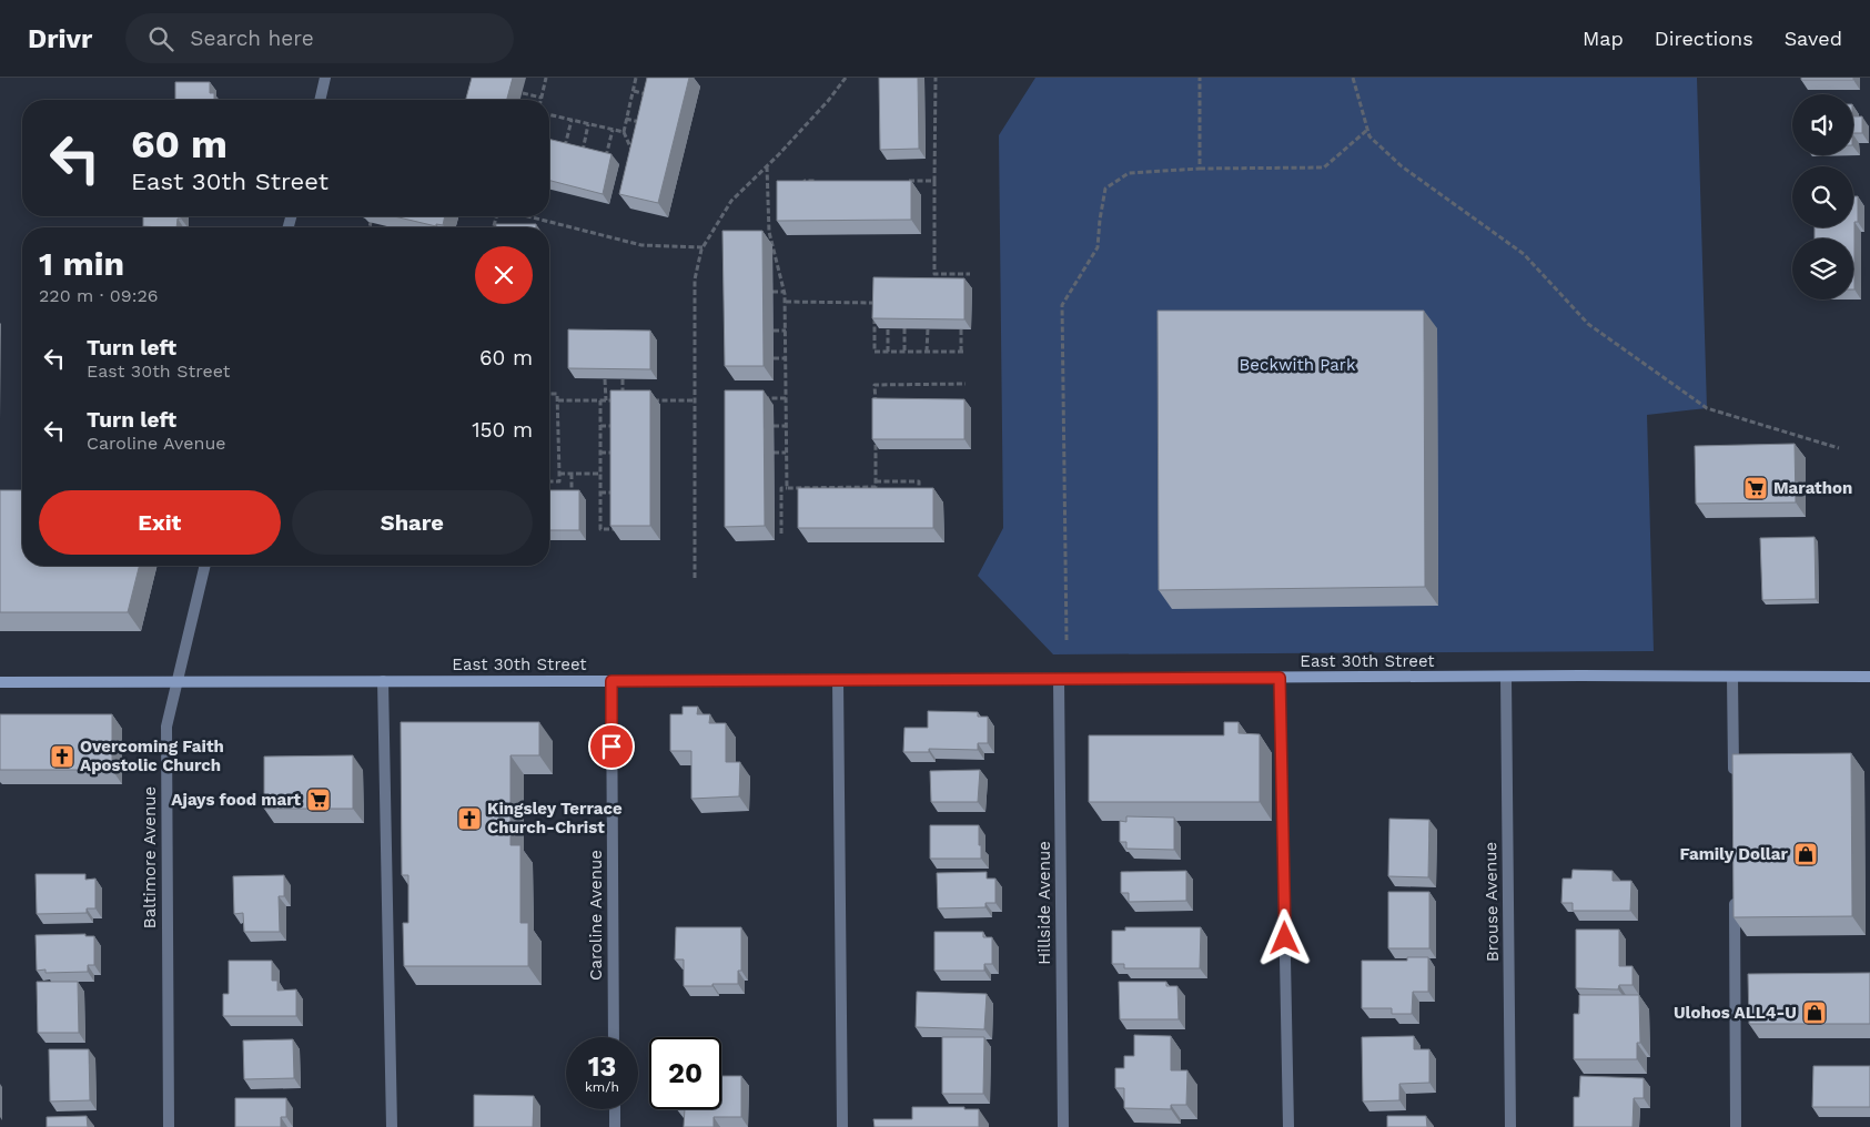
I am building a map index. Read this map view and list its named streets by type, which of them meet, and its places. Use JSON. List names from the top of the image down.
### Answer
{
  "streets": {
    "main road": ["East 30th Street"],
    "street": [
      "Baltimore Avenue",
      "Brouse Avenue",
      "Hillside Avenue",
      "Caroline Avenue"
    ]
  },
  "crossings": [
    ["East 30th Street", "Baltimore Avenue"],
    ["East 30th Street", "Brouse Avenue"],
    ["East 30th Street", "Hillside Avenue"],
    ["East 30th Street", "Caroline Avenue"]
  ],
  "parks": ["Beckwith Park"],
  "places": {
    "supermarket": ["Marathon", "Ajays food mart"],
    "church": ["Overcoming Faith Apostolic Church", "Kingsley Terrace Church-Christ"],
    "shop": ["Family Dollar", "Ulohos ALL4-U"]
  },
  "page": {
    "header": "Drivr",
    "search": "Search here",
    "nav": ["Map", "Directions", "Saved"],
    "turn": ["60 m", "East 30th Street"],
    "heading": ["1 min", "220 m · 09:26"],
    "list": [
      {
        "name": "Turn left",
        "note": "East 30th Street",
        "value": "60 m"
      },
      {
        "name": "Turn left",
        "note": "Caroline Avenue",
        "value": "150 m"
      }
    ],
    "buttons": ["Exit", "Share"],
    "speed": "13 km/h",
    "limit": "20"
  }
}
